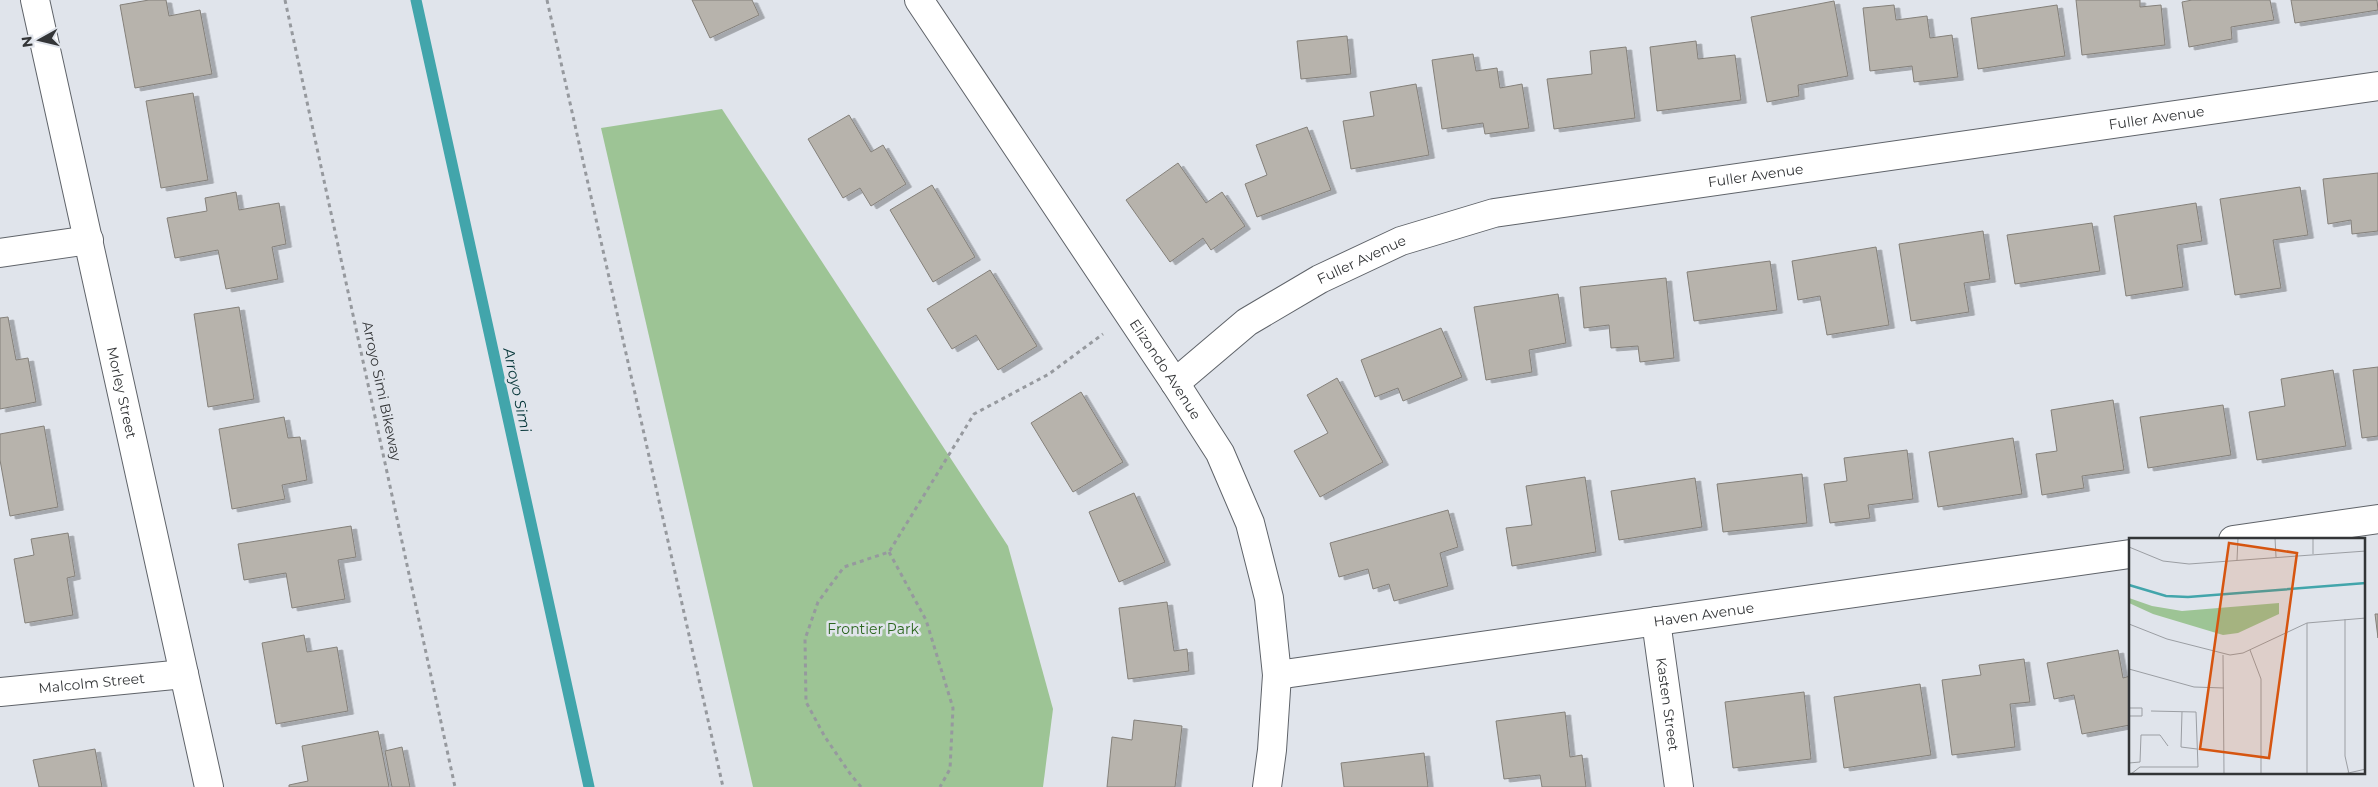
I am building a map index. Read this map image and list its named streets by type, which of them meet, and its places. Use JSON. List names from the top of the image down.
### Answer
{
  "streets": {
    "street": [
      "Fuller Avenue",
      "Elizondo Avenue",
      "Morley Street",
      "Haven Avenue",
      "Malcolm Street",
      "Kasten Street"
    ],
    "path": ["Arroyo Simi Bikeway"]
  },
  "crossings": [
    ["Fuller Avenue", "Elizondo Avenue"],
    ["Elizondo Avenue", "Haven Avenue"],
    ["Morley Street", "Malcolm Street"],
    ["Haven Avenue", "Kasten Street"]
  ],
  "water": ["Arroyo Simi"],
  "parks": ["Frontier Park"],
  "north": "left"
}
